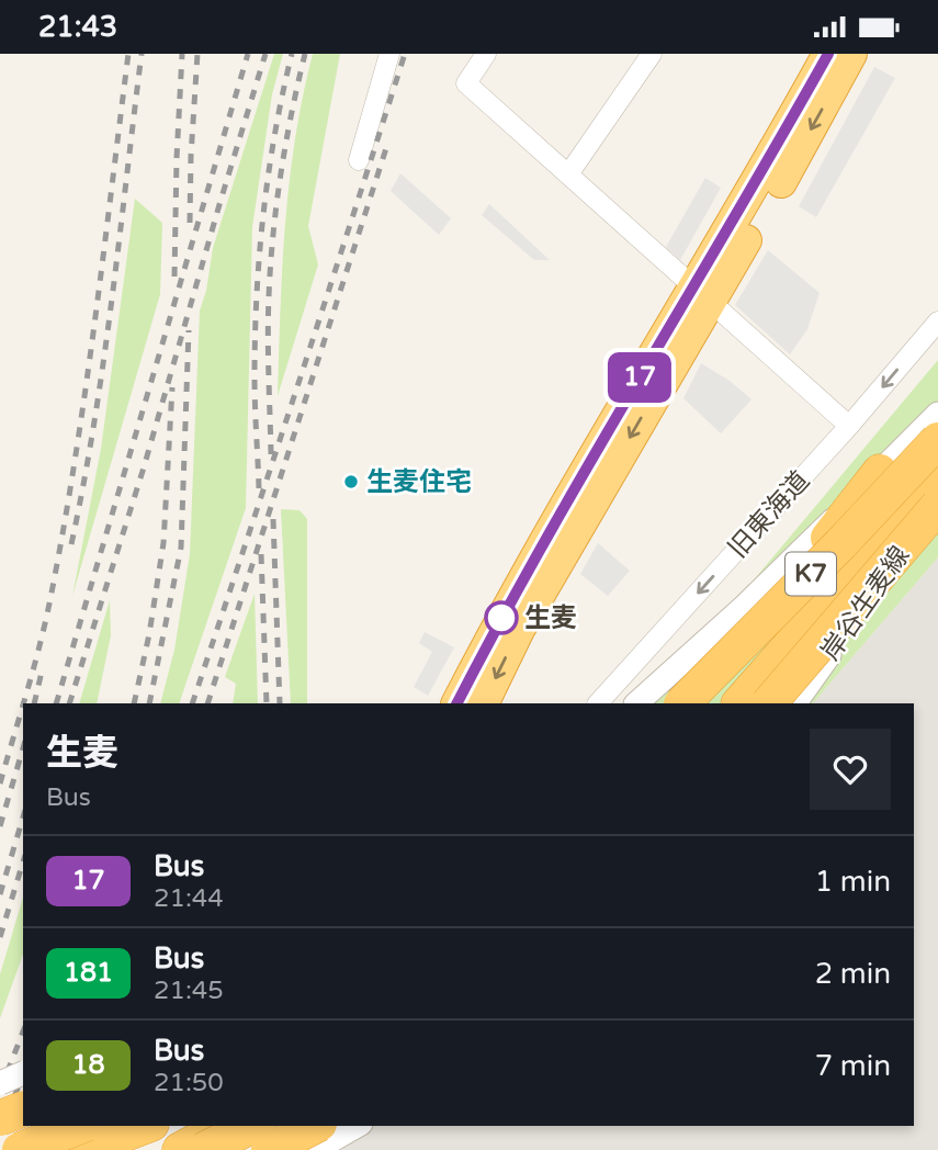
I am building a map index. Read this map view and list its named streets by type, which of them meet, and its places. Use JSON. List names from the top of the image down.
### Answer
{
  "streets": {
    "highway": ["K7"],
    "street": ["旧東海道", "岸谷生麦線"]
  },
  "crossings": [
    ["K7", "岸谷生麦線"]
  ],
  "places": ["生麦住宅", "生麦"],
  "lines": ["bus line 17"],
  "page": {
    "status": "21:43",
    "on_map": "17",
    "heading": ["生麦", "Bus"],
    "list": [
      {
        "mark": "17",
        "name": "Bus",
        "note": "21:44",
        "value": "1 min"
      },
      {
        "mark": "181",
        "name": "Bus",
        "note": "21:45",
        "value": "2 min"
      },
      {
        "mark": "18",
        "name": "Bus",
        "note": "21:50",
        "value": "7 min"
      }
    ]
  }
}
